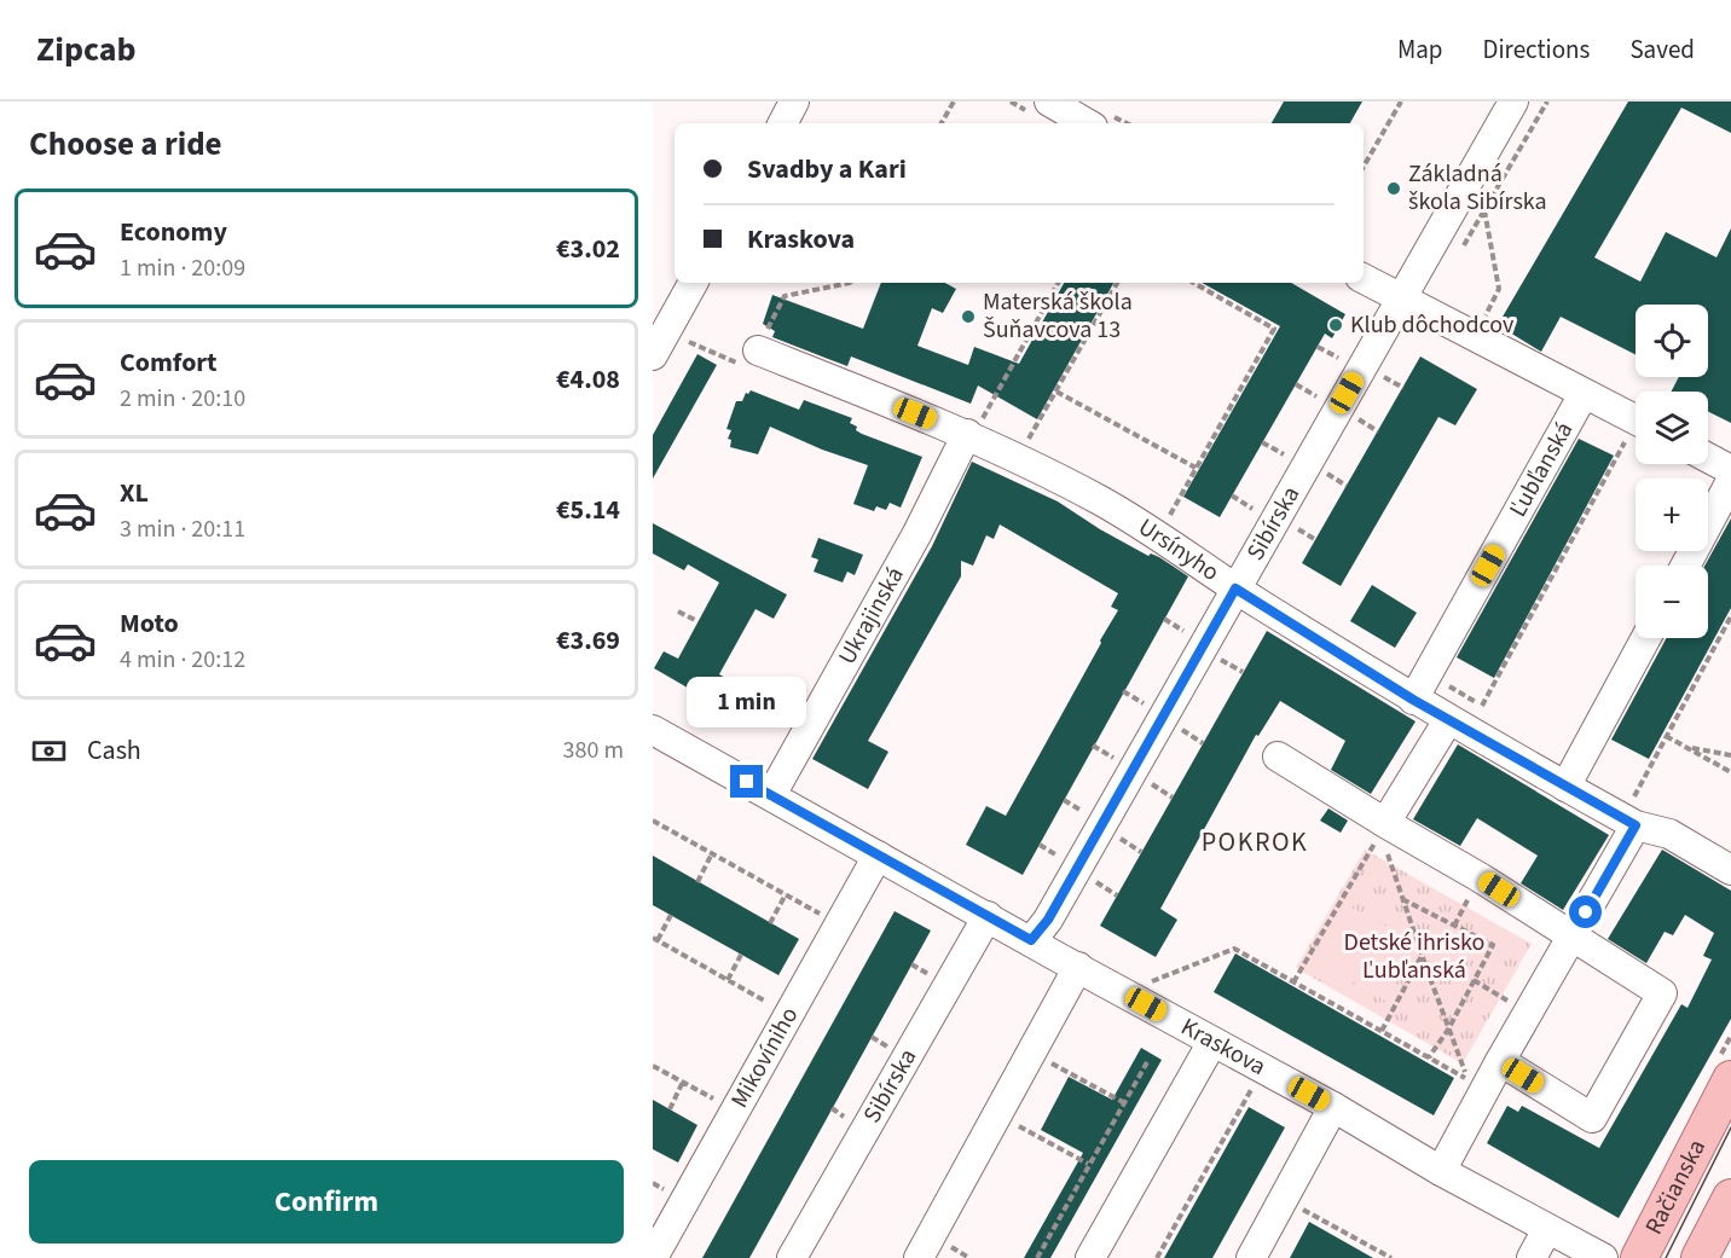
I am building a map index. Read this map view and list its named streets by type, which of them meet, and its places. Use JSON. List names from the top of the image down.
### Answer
{
  "streets": {
    "main road": ["Račianska"],
    "street": [
      "Ľubľanská",
      "Sibírska",
      "Ursínyho",
      "Ukrajinská",
      "Kraskova",
      "Mikovíniho"
    ]
  },
  "crossings": [
    ["Ľubľanská", "Ursínyho"],
    ["Sibírska", "Ursínyho"],
    ["Sibírska", "Kraskova"],
    ["Ursínyho", "Ukrajinská"],
    ["Ukrajinská", "Kraskova"],
    ["Kraskova", "Mikovíniho"]
  ],
  "districts": ["POKROK"],
  "parks": ["Detské ihrisko Ľubľanská"],
  "places": ["Základná škola Sibírska", "Materská škola Šuňavcova 13", "Klub dôchodcov"],
  "page": {
    "header": "Zipcab",
    "nav": ["Map", "Directions", "Saved"],
    "heading": "Choose a ride",
    "banner": ["Svadby a Kari", "Kraskova"],
    "list": [
      {
        "name": "Economy",
        "note": "1 min · 20:09",
        "value": "€3.02"
      },
      {
        "name": "Comfort",
        "note": "2 min · 20:10",
        "value": "€4.08"
      },
      {
        "name": "XL",
        "note": "3 min · 20:11",
        "value": "€5.14"
      },
      {
        "name": "Moto",
        "note": "4 min · 20:12",
        "value": "€3.69"
      }
    ],
    "map_buttons": ["+", "−"],
    "bubble": "1 min",
    "pay": ["Cash", "380 m"],
    "buttons": "Confirm"
  }
}
